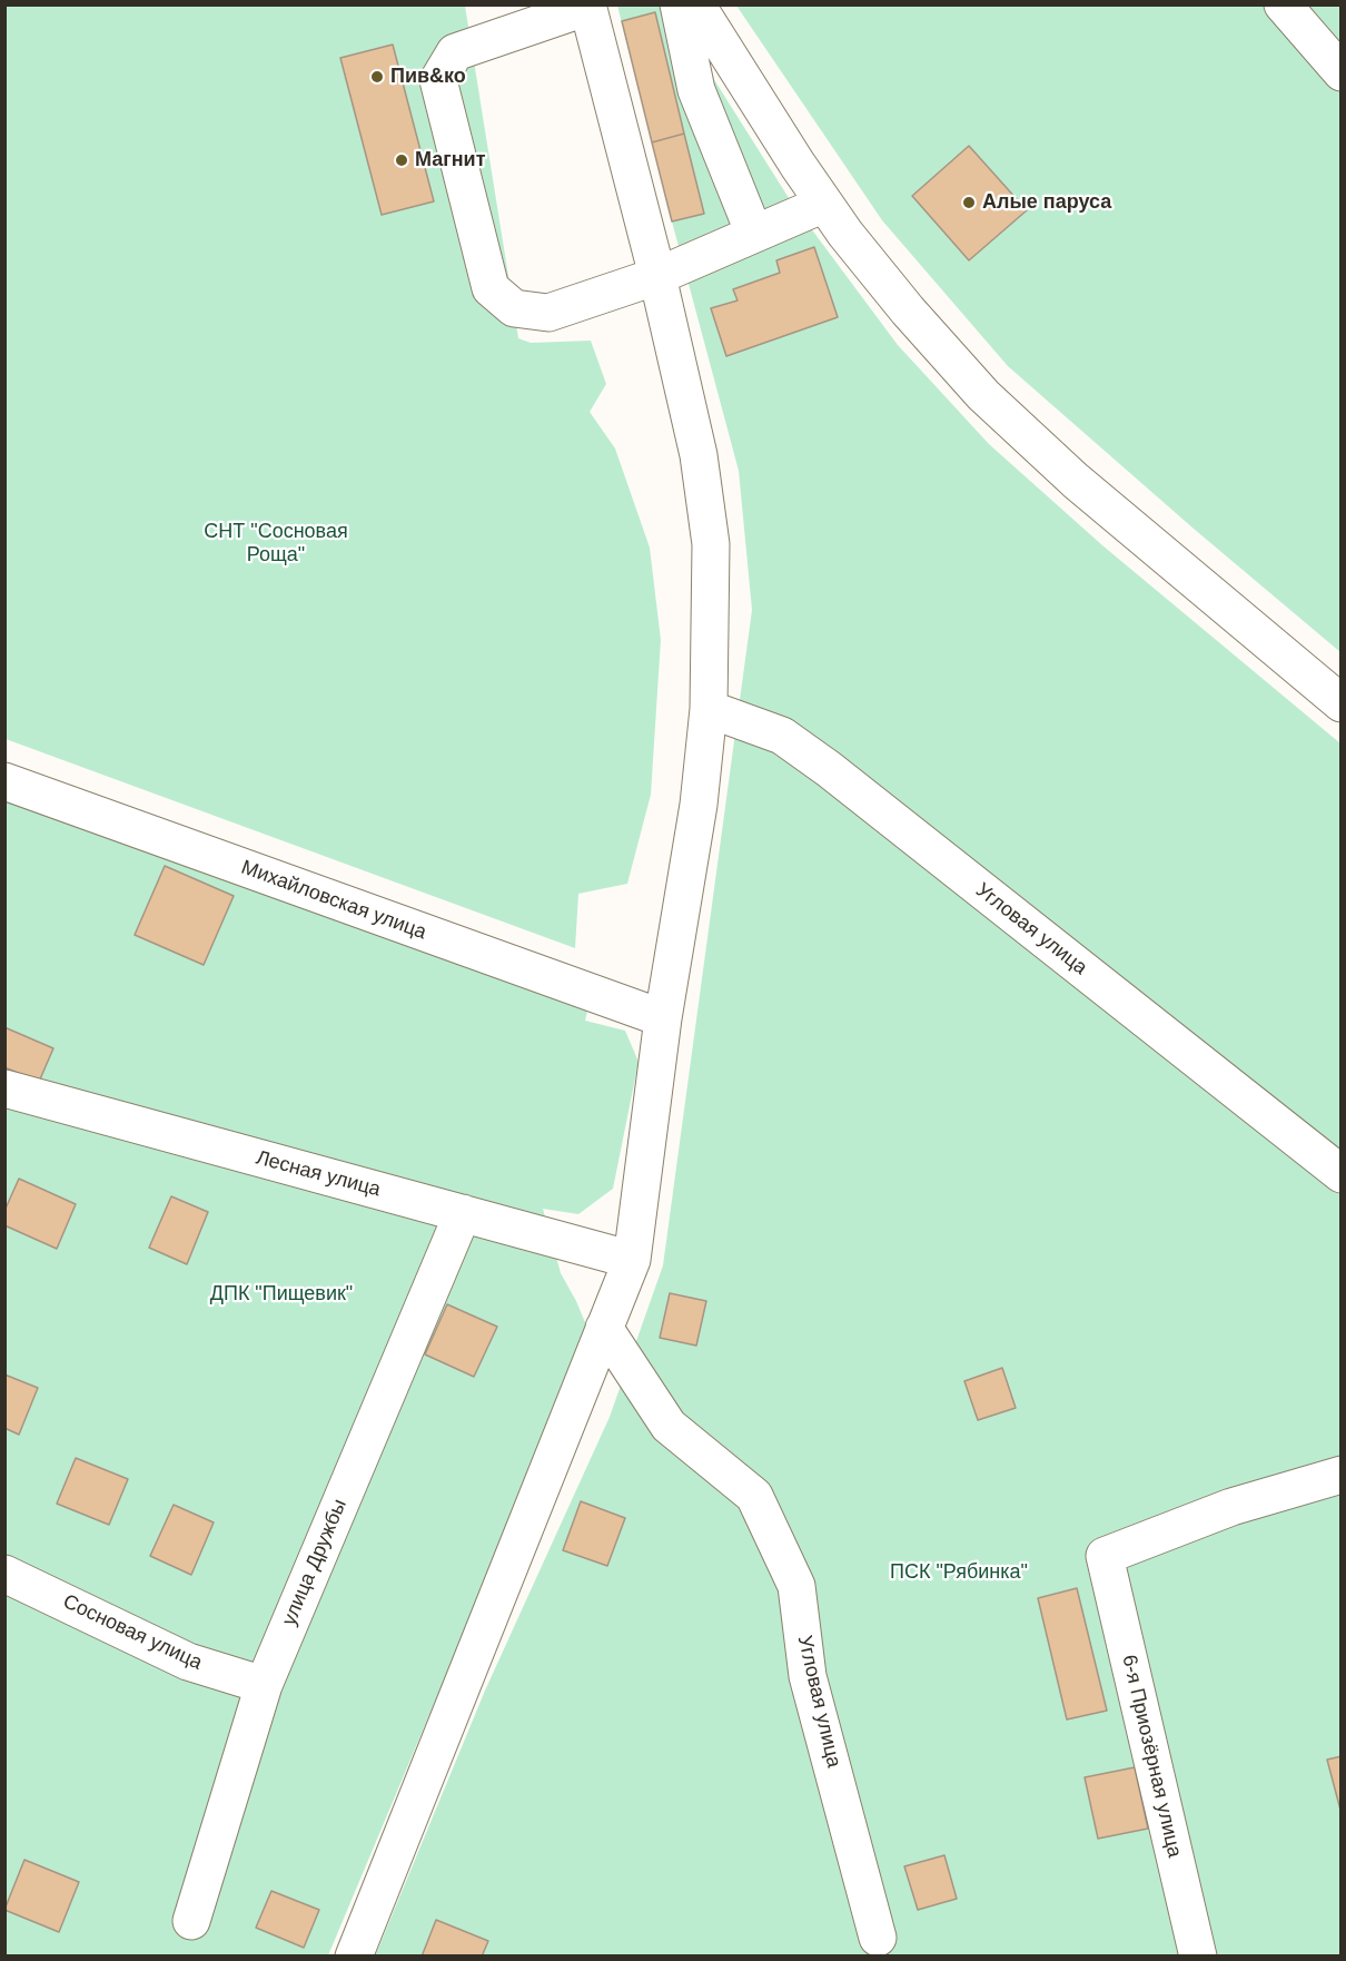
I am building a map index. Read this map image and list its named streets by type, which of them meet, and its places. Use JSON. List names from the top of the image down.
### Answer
{
  "streets": {
    "street": [
      "Михайловская улица",
      "Угловая улица",
      "Лесная улица",
      "улица Дружбы",
      "Сосновая улица",
      "6-я Приозёрная улица"
    ]
  },
  "crossings": [
    ["Лесная улица", "улица Дружбы"],
    ["улица Дружбы", "Сосновая улица"]
  ],
  "parks": ["СНТ \"Сосновая Роща\"", "ДПК \"Пищевик\"", "ПСК \"Рябинка\""],
  "places": ["Пив&ко", "Магнит", "Алые паруса"]
}
